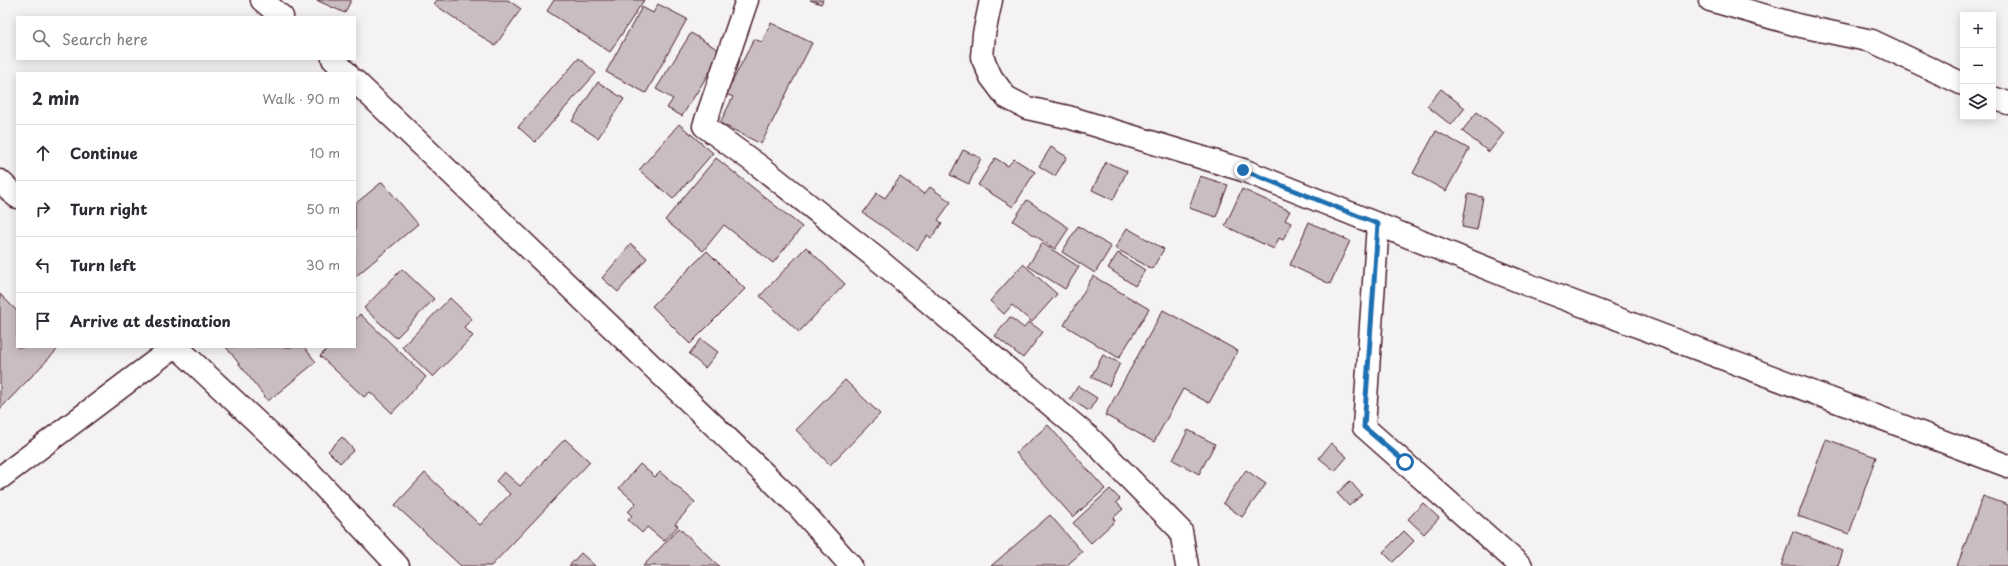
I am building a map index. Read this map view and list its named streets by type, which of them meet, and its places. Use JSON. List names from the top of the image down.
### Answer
{
  "page": {
    "map_buttons": ["+", "−"],
    "search": "Search here",
    "heading": ["2 min", "Walk · 90 m"],
    "list": [
      ["Continue", "10 m"],
      ["Turn right", "50 m"],
      ["Turn left", "30 m"],
      "Arrive at destination"
    ]
  }
}
